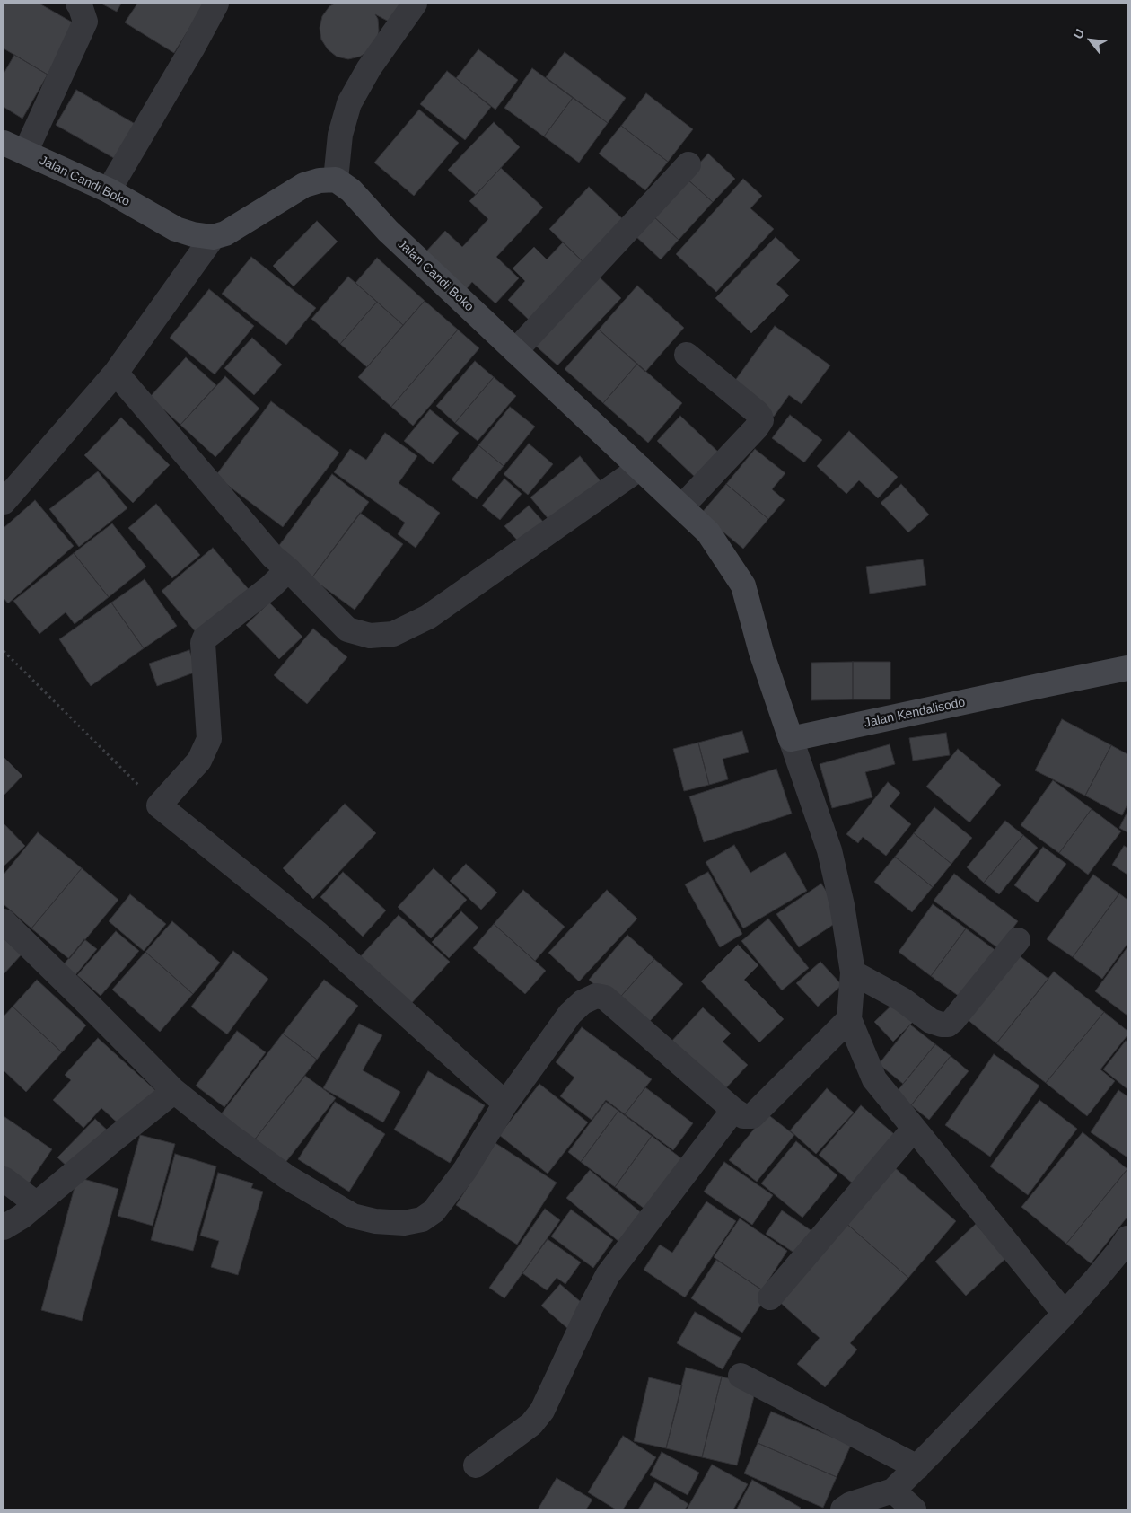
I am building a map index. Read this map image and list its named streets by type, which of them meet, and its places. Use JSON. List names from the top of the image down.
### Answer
{
  "streets": {
    "street": ["Jalan Candi Boko", "Jalan Kendalisodo"]
  },
  "crossings": [
    ["Jalan Candi Boko", "Jalan Kendalisodo"]
  ],
  "north": "top left"
}
